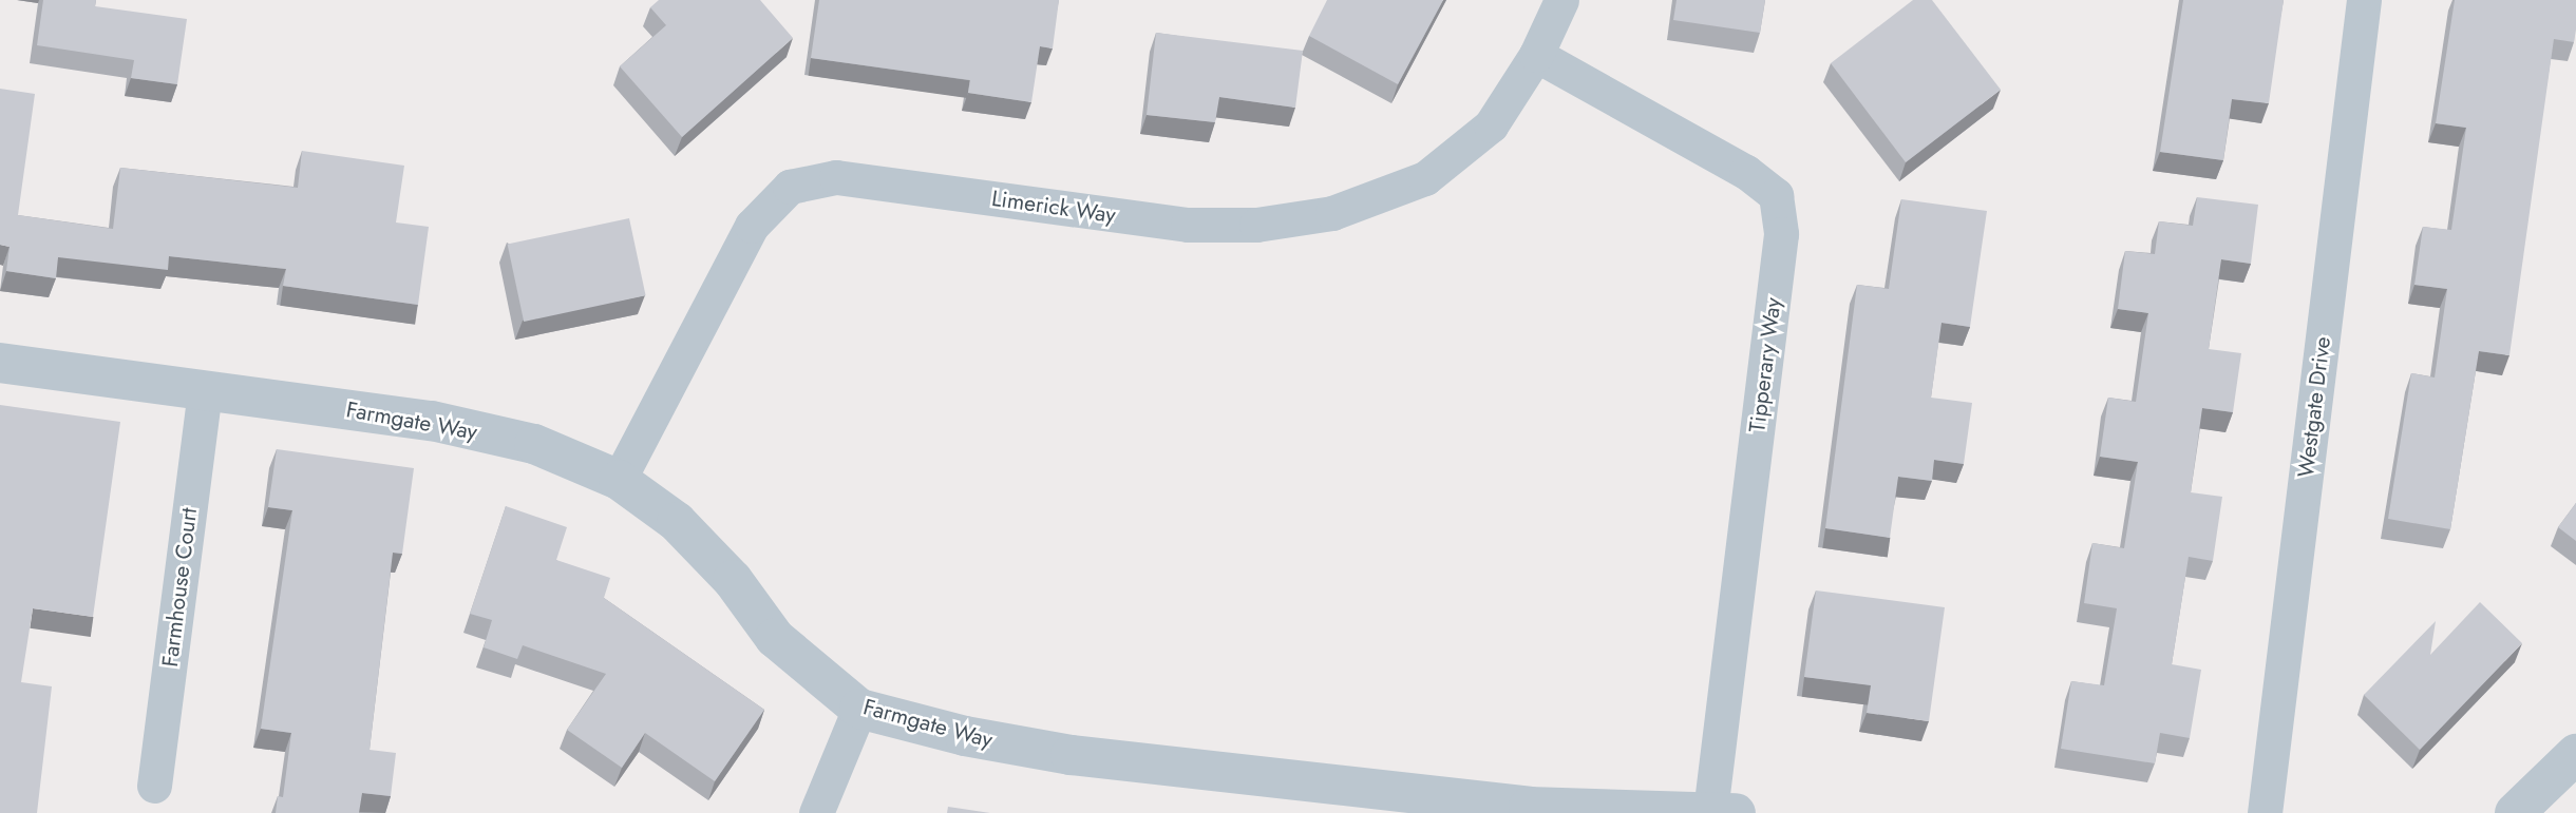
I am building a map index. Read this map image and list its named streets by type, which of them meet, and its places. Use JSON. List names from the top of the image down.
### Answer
{
  "streets": {
    "street": [
      "Limerick Way",
      "Tipperary Way",
      "Westgate Drive",
      "Farmgate Way",
      "Farmhouse Court"
    ]
  },
  "crossings": [
    ["Limerick Way", "Tipperary Way"],
    ["Limerick Way", "Farmgate Way"],
    ["Tipperary Way", "Farmgate Way"],
    ["Farmgate Way", "Farmhouse Court"]
  ]
}
